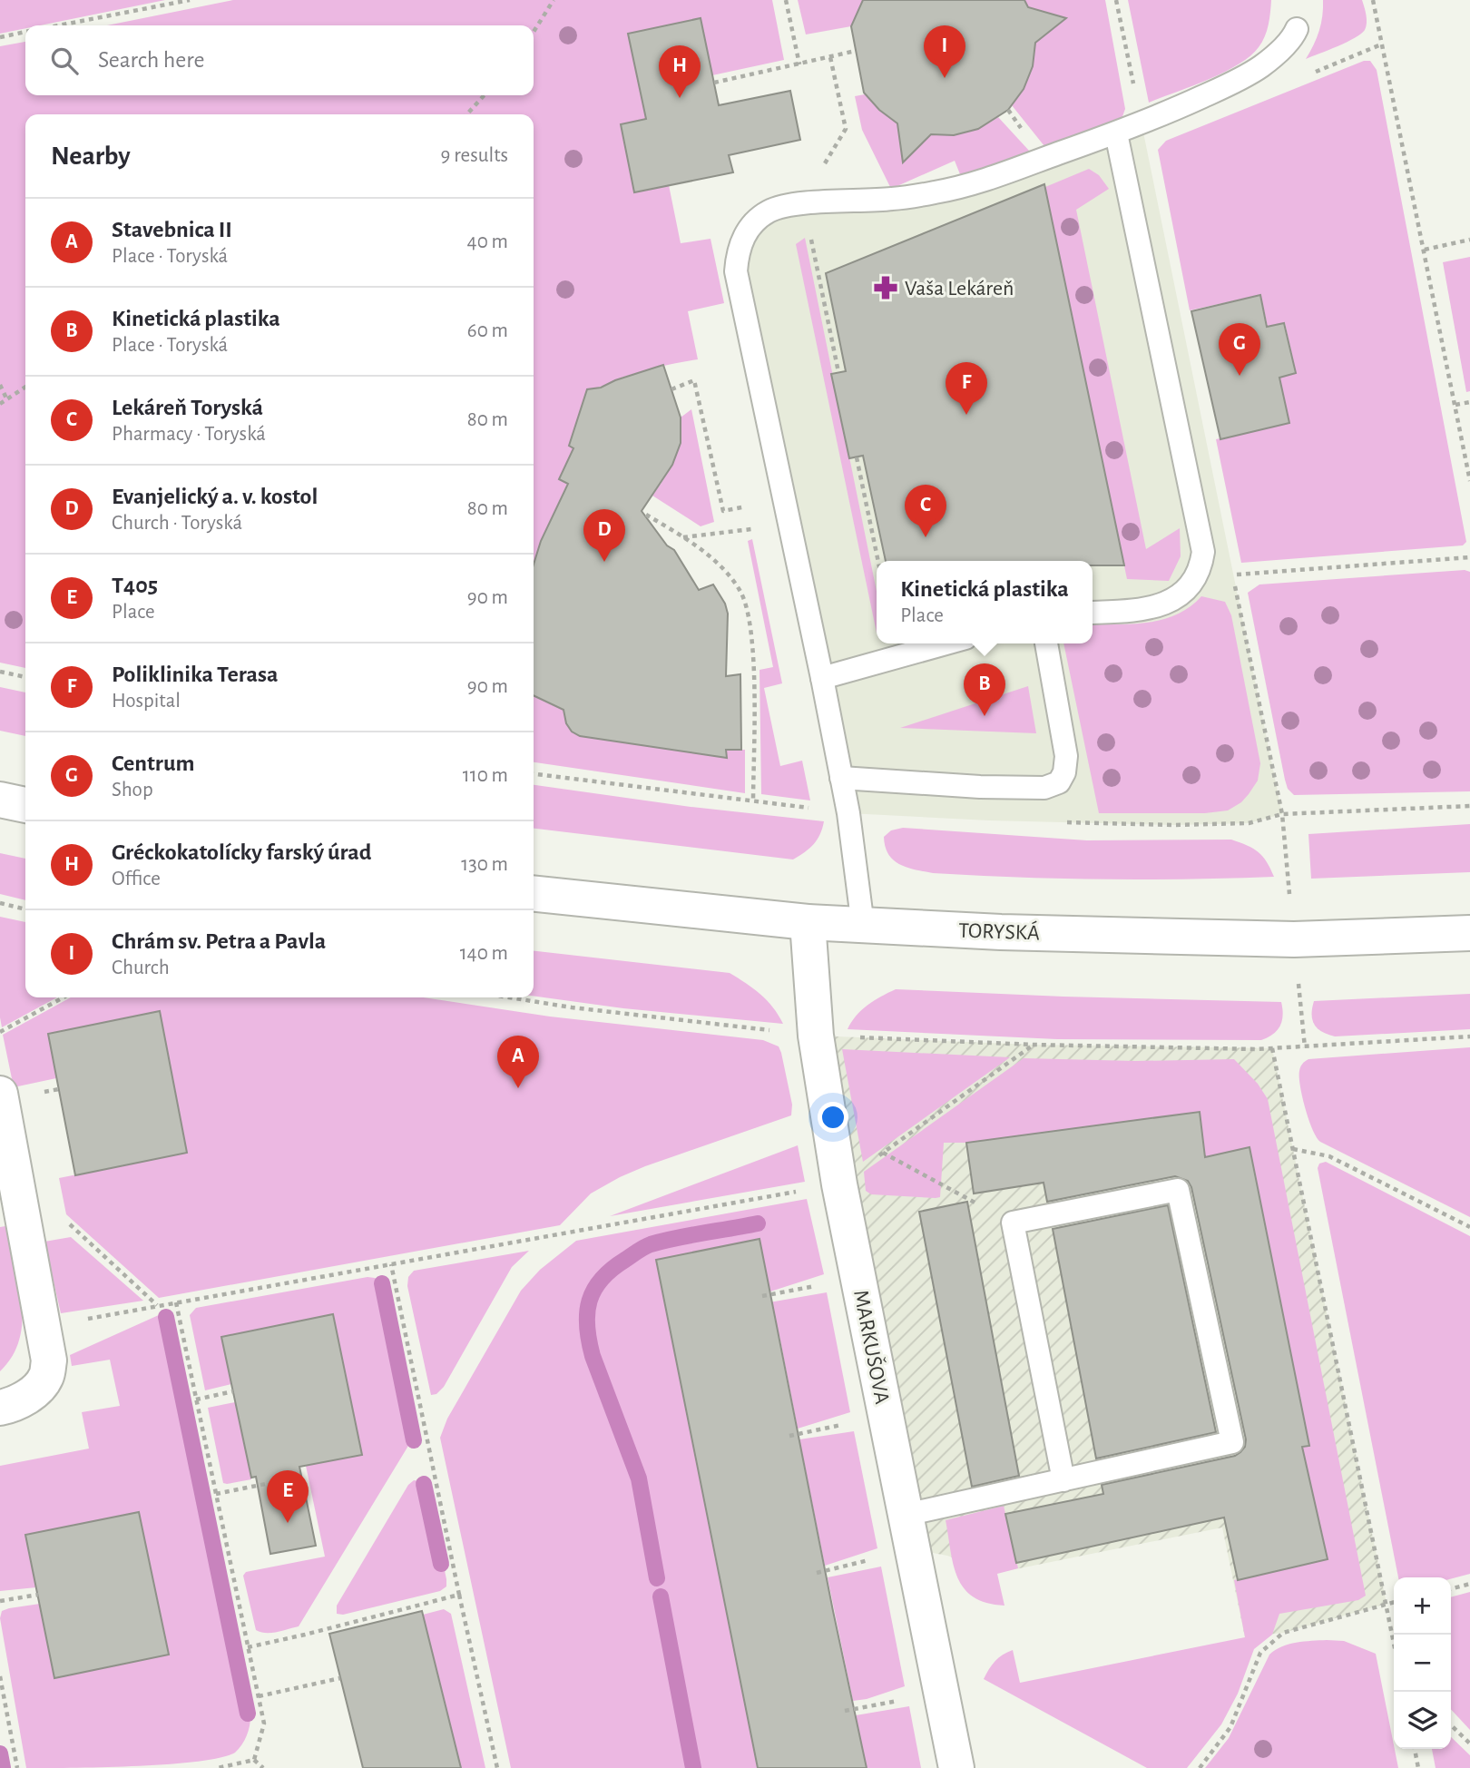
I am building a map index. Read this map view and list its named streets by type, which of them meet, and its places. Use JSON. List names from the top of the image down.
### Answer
{
  "streets": {
    "street": ["TORYSKÁ", "MARKUŠOVA"]
  },
  "crossings": [
    ["TORYSKÁ", "MARKUŠOVA"]
  ],
  "places": {
    "pharmacy": ["Vaša Lekáreň"]
  },
  "page": {
    "pins": [
      "I",
      "H",
      "G",
      "F",
      "C",
      "D",
      "B",
      "A",
      "E"
    ],
    "search": "Search here",
    "heading": ["Nearby", "9 results"],
    "list": [
      {
        "mark": "A",
        "name": "Stavebnica II",
        "note": "Place · Toryská",
        "value": "40 m"
      },
      {
        "mark": "B",
        "name": "Kinetická plastika",
        "note": "Place · Toryská",
        "value": "60 m"
      },
      {
        "mark": "C",
        "name": "Lekáreň Toryská",
        "note": "Pharmacy · Toryská",
        "value": "80 m"
      },
      {
        "mark": "D",
        "name": "Evanjelický a. v. kostol",
        "note": "Church · Toryská",
        "value": "80 m"
      },
      {
        "mark": "E",
        "name": "T405",
        "note": "Place",
        "value": "90 m"
      },
      {
        "mark": "F",
        "name": "Poliklinika Terasa",
        "note": "Hospital",
        "value": "90 m"
      },
      {
        "mark": "G",
        "name": "Centrum",
        "note": "Shop",
        "value": "110 m"
      },
      {
        "mark": "H",
        "name": "Gréckokatolícky farský úrad",
        "note": "Office",
        "value": "130 m"
      },
      {
        "mark": "I",
        "name": "Chrám sv. Petra a Pavla",
        "note": "Church",
        "value": "140 m"
      }
    ],
    "popup": ["Kinetická plastika", "Place"],
    "map_buttons": ["+", "−"]
  }
}
